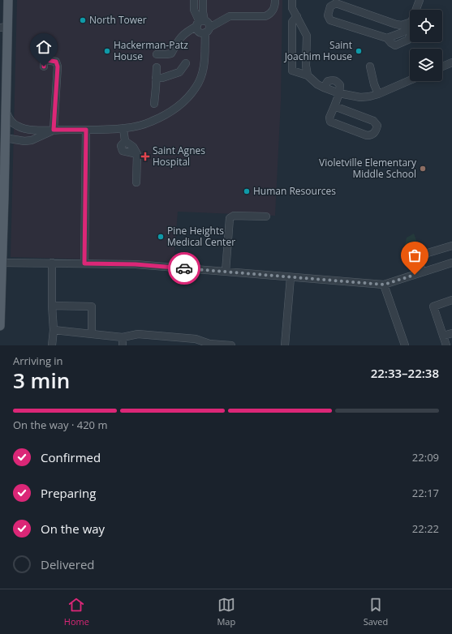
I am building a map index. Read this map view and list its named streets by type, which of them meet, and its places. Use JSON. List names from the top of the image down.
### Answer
{
  "places": {
    "other": [
      "North Tower",
      "Hackerman-Patz House",
      "Saint Joachim House",
      "Violetville Elementary Middle School",
      "Human Resources",
      "Pine Heights Medical Center"
    ],
    "health": ["Saint Agnes Hospital"]
  },
  "page": {
    "heading": ["3 min", "Arriving in", "22:33–22:38"],
    "bar": "On the way · 420 m",
    "list": [
      ["Confirmed", "22:09"],
      ["Preparing", "22:17"],
      ["On the way", "22:22"],
      "Delivered"
    ],
    "tabs": ["Home", "Map", "Saved"]
  }
}
